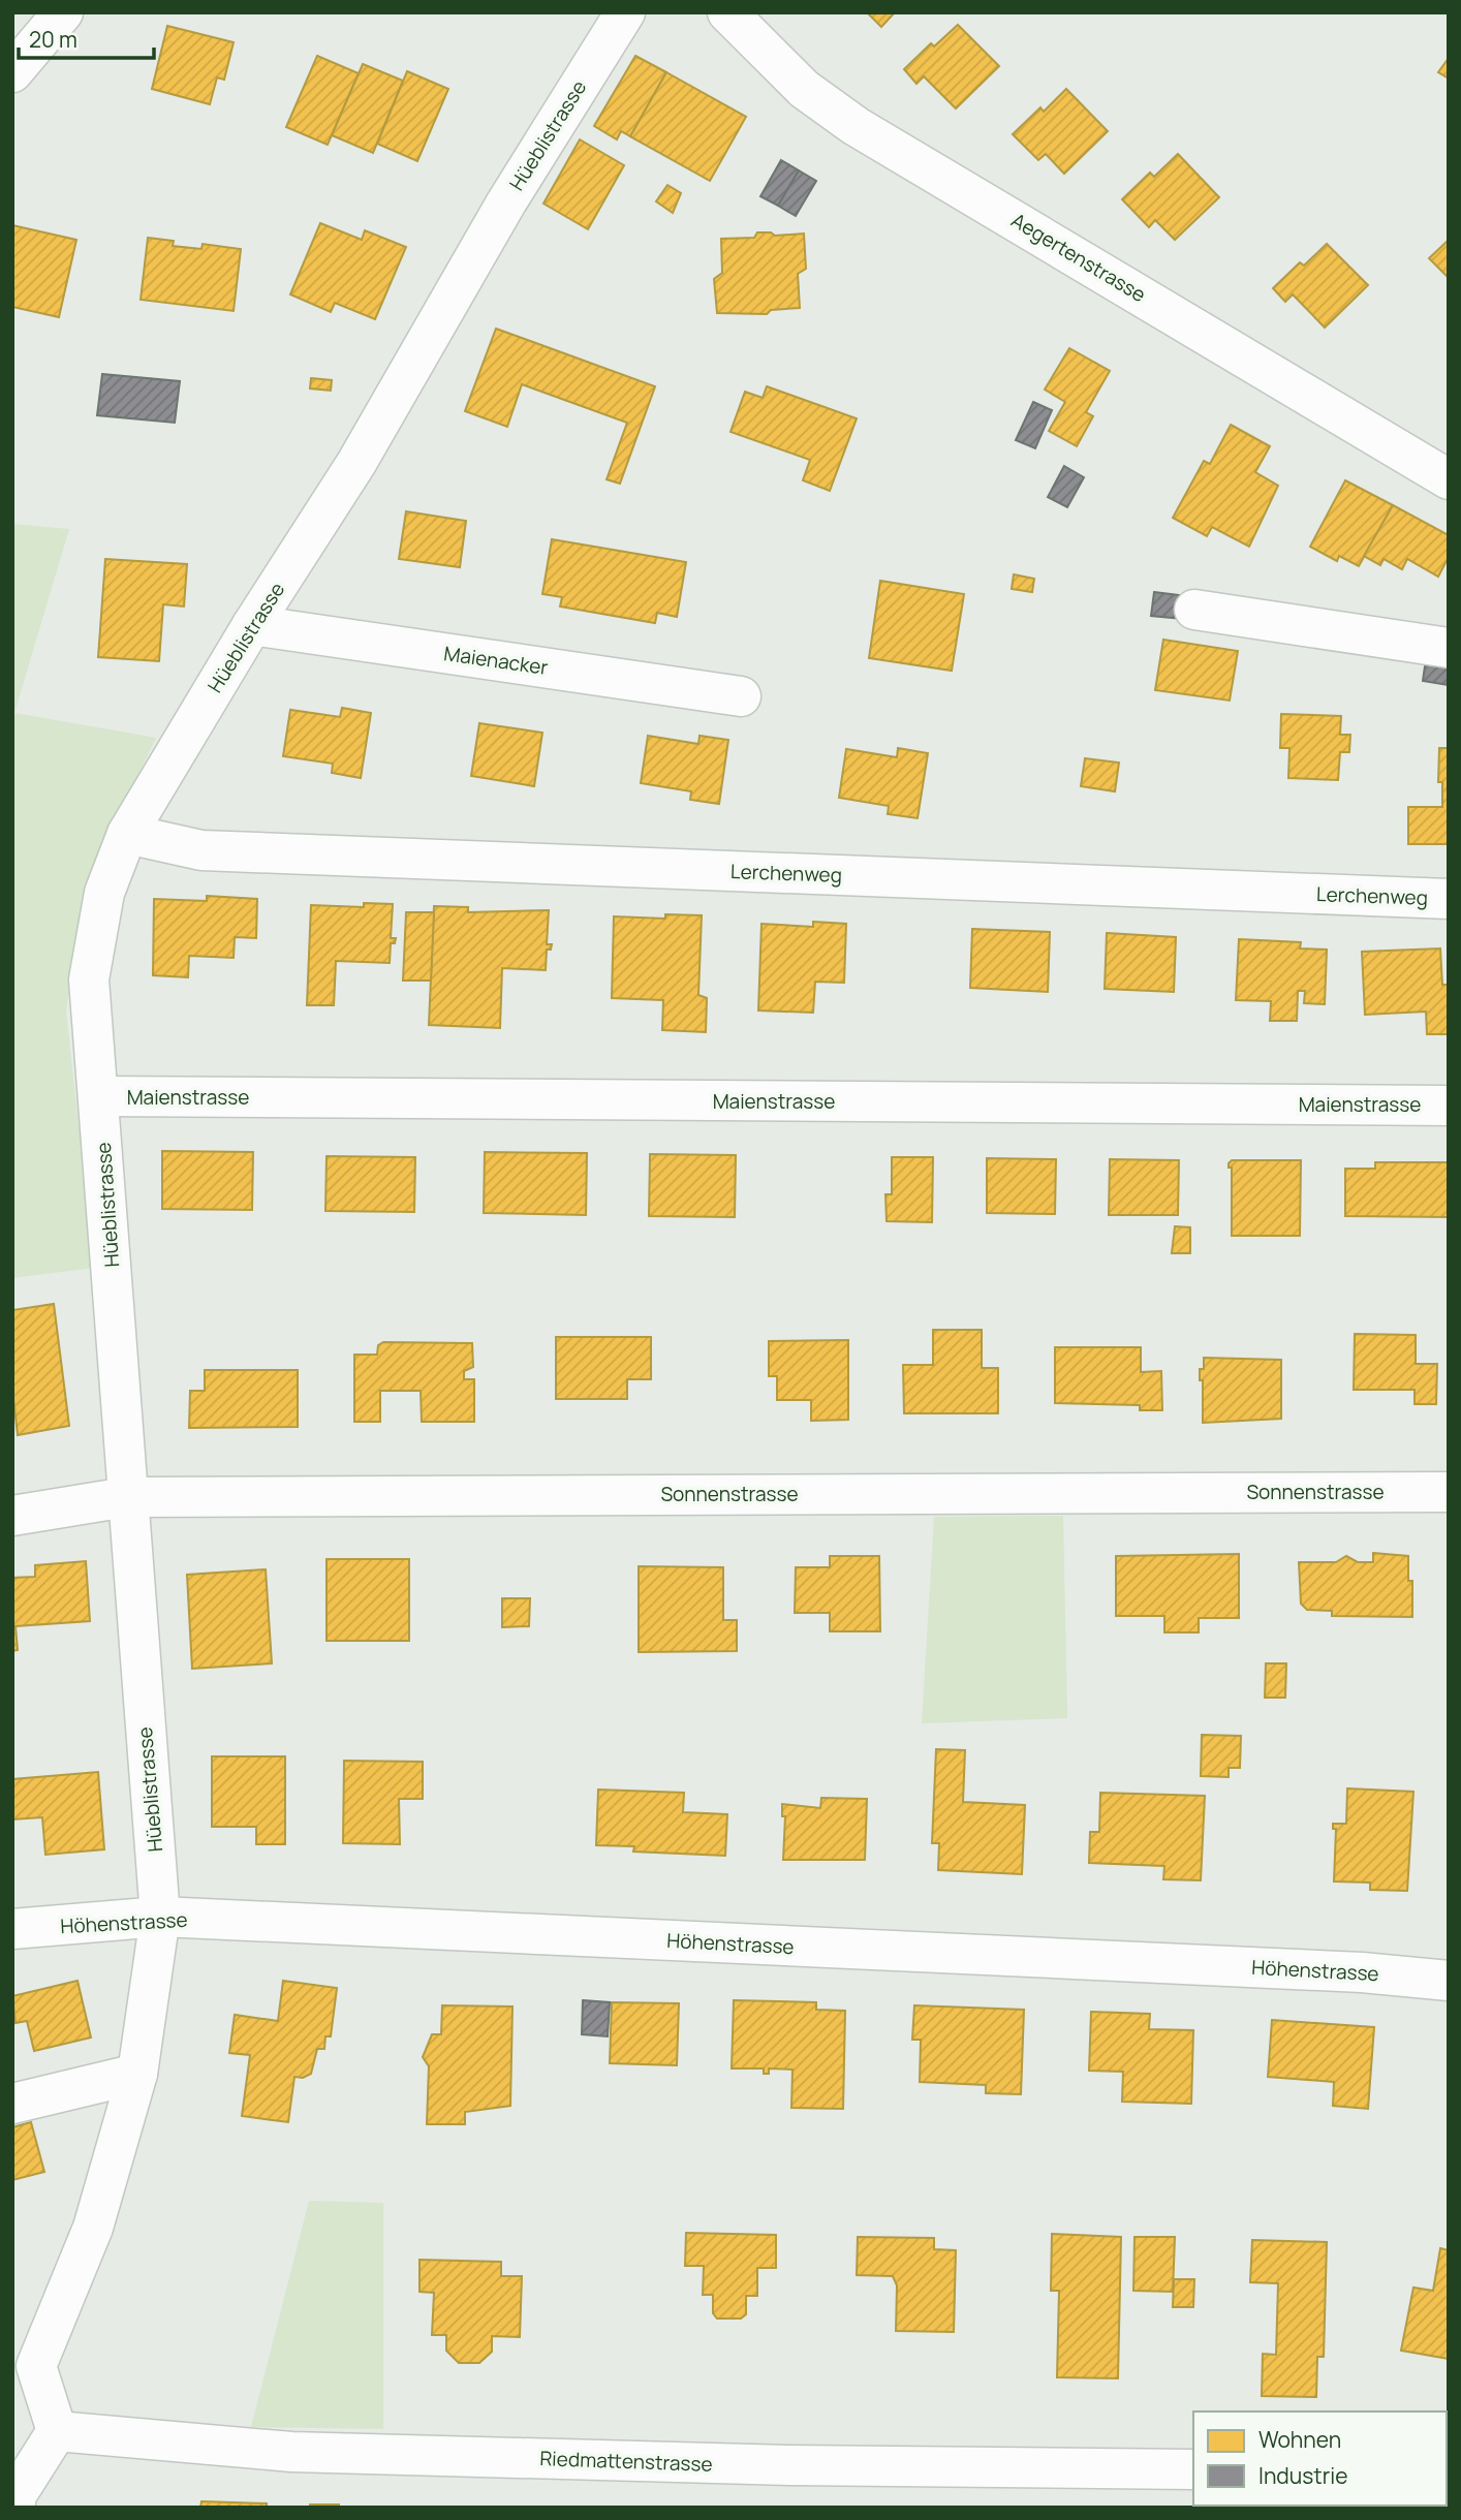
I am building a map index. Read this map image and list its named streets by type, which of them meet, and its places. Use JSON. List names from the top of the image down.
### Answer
{
  "streets": {
    "street": [
      "Hüeblistrasse",
      "Aegertenstrasse",
      "Maienacker",
      "Lerchenweg",
      "Maienstrasse",
      "Sonnenstrasse",
      "Höhenstrasse",
      "Riedmattenstrasse"
    ]
  },
  "crossings": [
    ["Hüeblistrasse", "Maienacker"],
    ["Hüeblistrasse", "Lerchenweg"],
    ["Hüeblistrasse", "Maienstrasse"],
    ["Hüeblistrasse", "Sonnenstrasse"],
    ["Hüeblistrasse", "Höhenstrasse"],
    ["Hüeblistrasse", "Riedmattenstrasse"]
  ],
  "legend": ["Wohnen", "Industrie"],
  "scale_bar": "20 m"
}
